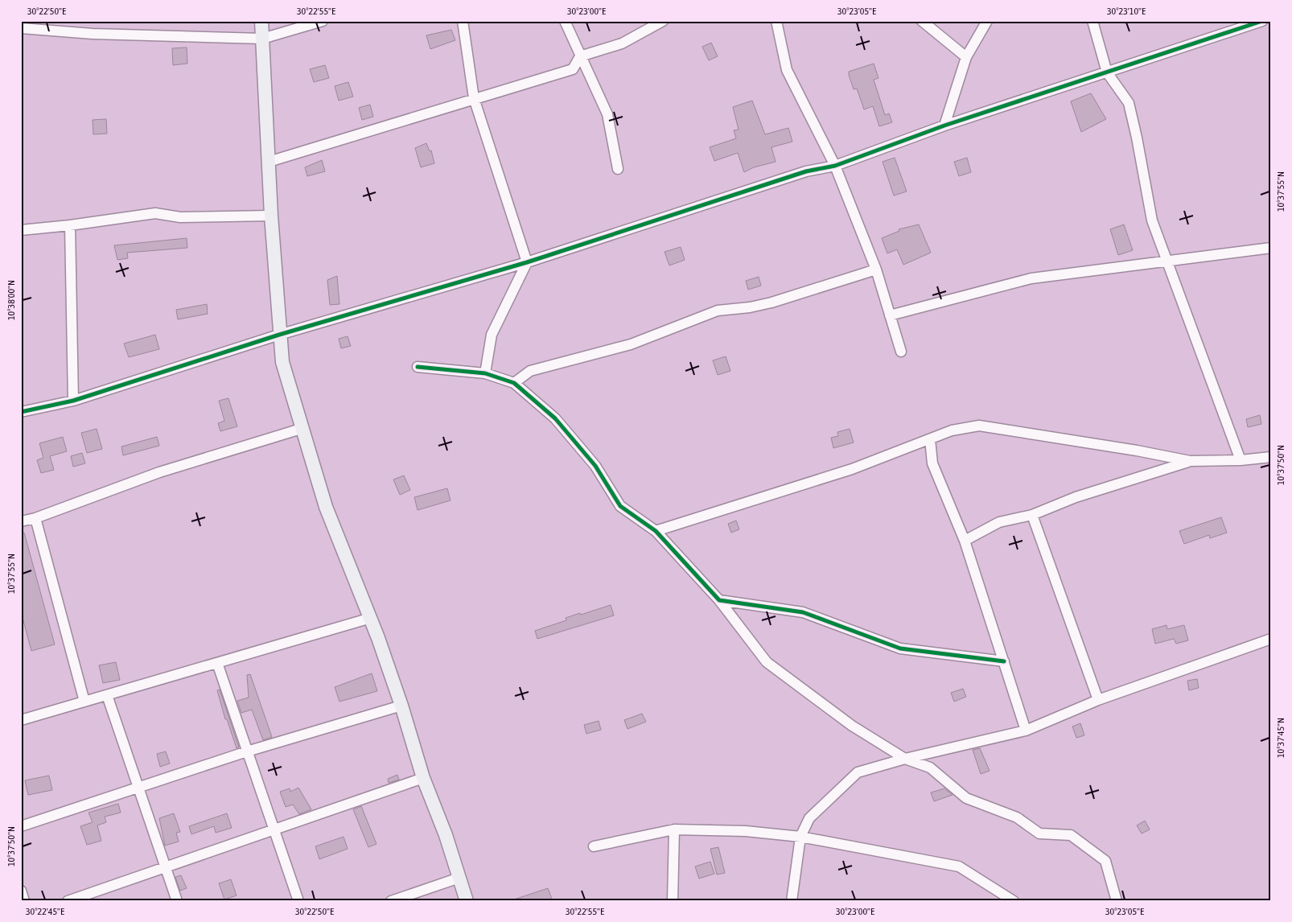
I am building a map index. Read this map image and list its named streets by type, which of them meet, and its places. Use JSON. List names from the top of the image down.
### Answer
{
  "coordinates": [
    "30°22'50\"E",
    "30°22'55\"E",
    "30°23'00\"E",
    "30°23'05\"E",
    "30°23'10\"E",
    "10°37'55\"N",
    "10°38'00\"N",
    "10°37'50\"N",
    "10°37'45\"N",
    "30°22'45\"E"
  ]
}
